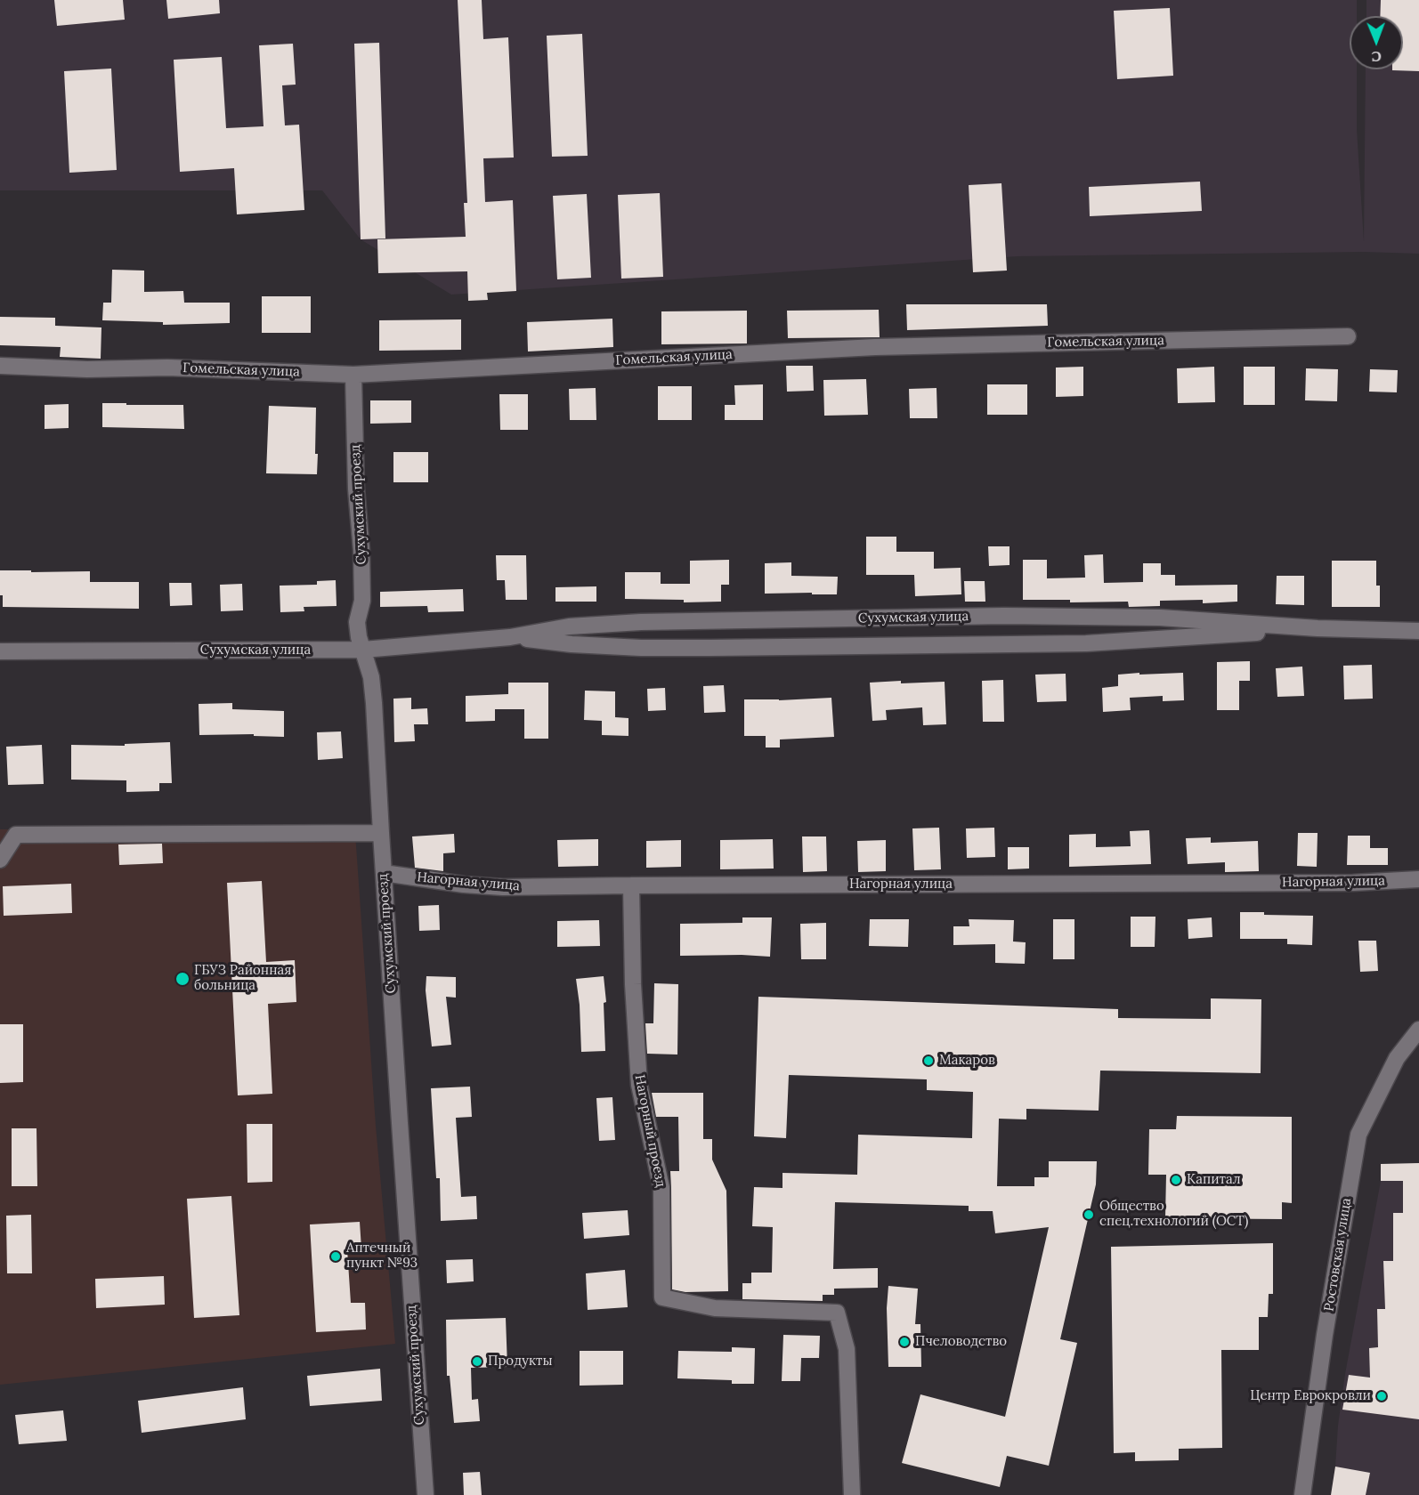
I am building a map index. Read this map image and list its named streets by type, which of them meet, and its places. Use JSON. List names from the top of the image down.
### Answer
{
  "streets": {
    "street": [
      "Гомельская улица",
      "Сухумский проезд",
      "Сухумская улица",
      "Нагорная улица",
      "Нагорный проезд",
      "Ростовская улица"
    ]
  },
  "crossings": [
    ["Гомельская улица", "Сухумский проезд"],
    ["Сухумский проезд", "Сухумская улица"],
    ["Сухумский проезд", "Нагорная улица"],
    ["Нагорная улица", "Нагорный проезд"]
  ],
  "places": [
    "ГБУЗ Районная больница",
    "Макаров",
    "Капитал",
    "Общество спец.технологий (ОСТ)",
    "Аптечный пункт №93",
    "Пчеловодство",
    "Продукты",
    "Центр Еврокровли"
  ],
  "north": "bottom"
}
